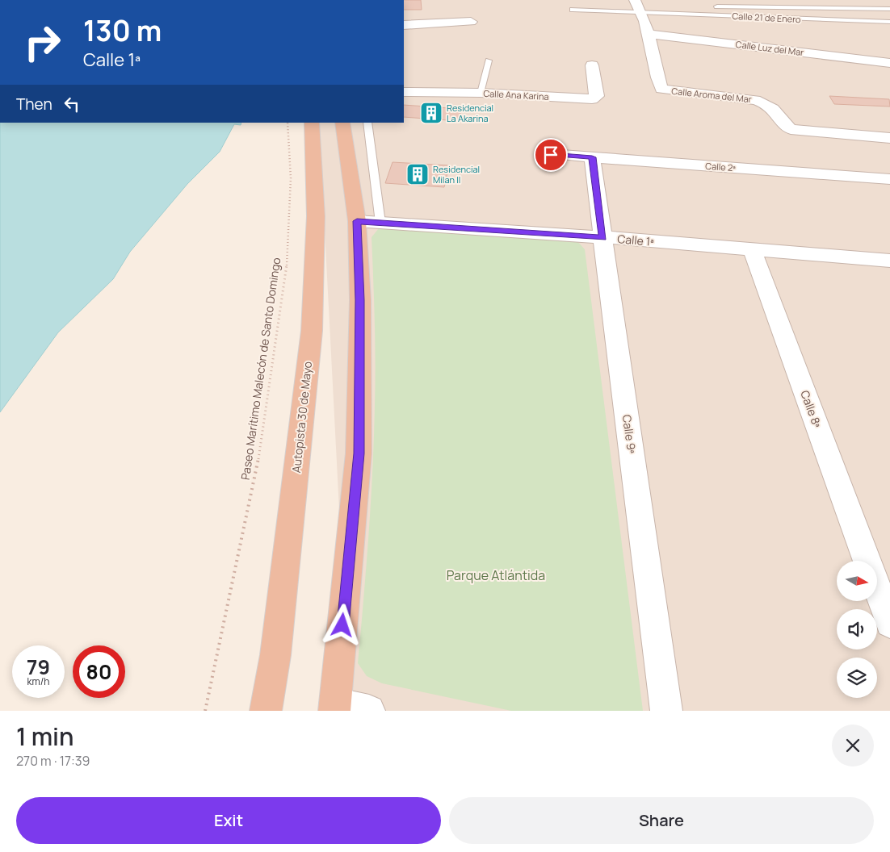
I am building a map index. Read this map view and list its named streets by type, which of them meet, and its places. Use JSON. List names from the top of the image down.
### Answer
{
  "streets": {
    "highway": ["Autopista 30 de Mayo"],
    "street": [
      "Calle Luz del Mar",
      "Calle Ana Karina",
      "Calle Aroma del Mar",
      "Calle 2ª",
      "Calle 1ª",
      "Calle 8ª",
      "Calle 9ª"
    ],
    "lane": ["Calle 21 de Enero"],
    "path": ["Paseo Marítimo Malecón de Santo Domingo"]
  },
  "crossings": [
    ["Calle 21 de Enero", "Calle Aroma del Mar"],
    ["Calle Luz del Mar", "Calle Aroma del Mar"],
    ["Calle 2ª", "Calle 9ª"],
    ["Calle 1ª", "Calle 8ª"],
    ["Calle 1ª", "Calle 9ª"]
  ],
  "parks": ["Parque Atlántida"],
  "places": {
    "building": ["Residencial La Akarina", "Residencial Milan II"]
  },
  "north": "right",
  "page": {
    "turn": ["130 m", "Calle 1ª"],
    "then": "Then",
    "speed": "79 km/h",
    "limit": "80",
    "heading": ["1 min", "270 m · 17:39"],
    "buttons": ["Exit", "Share"]
  }
}
